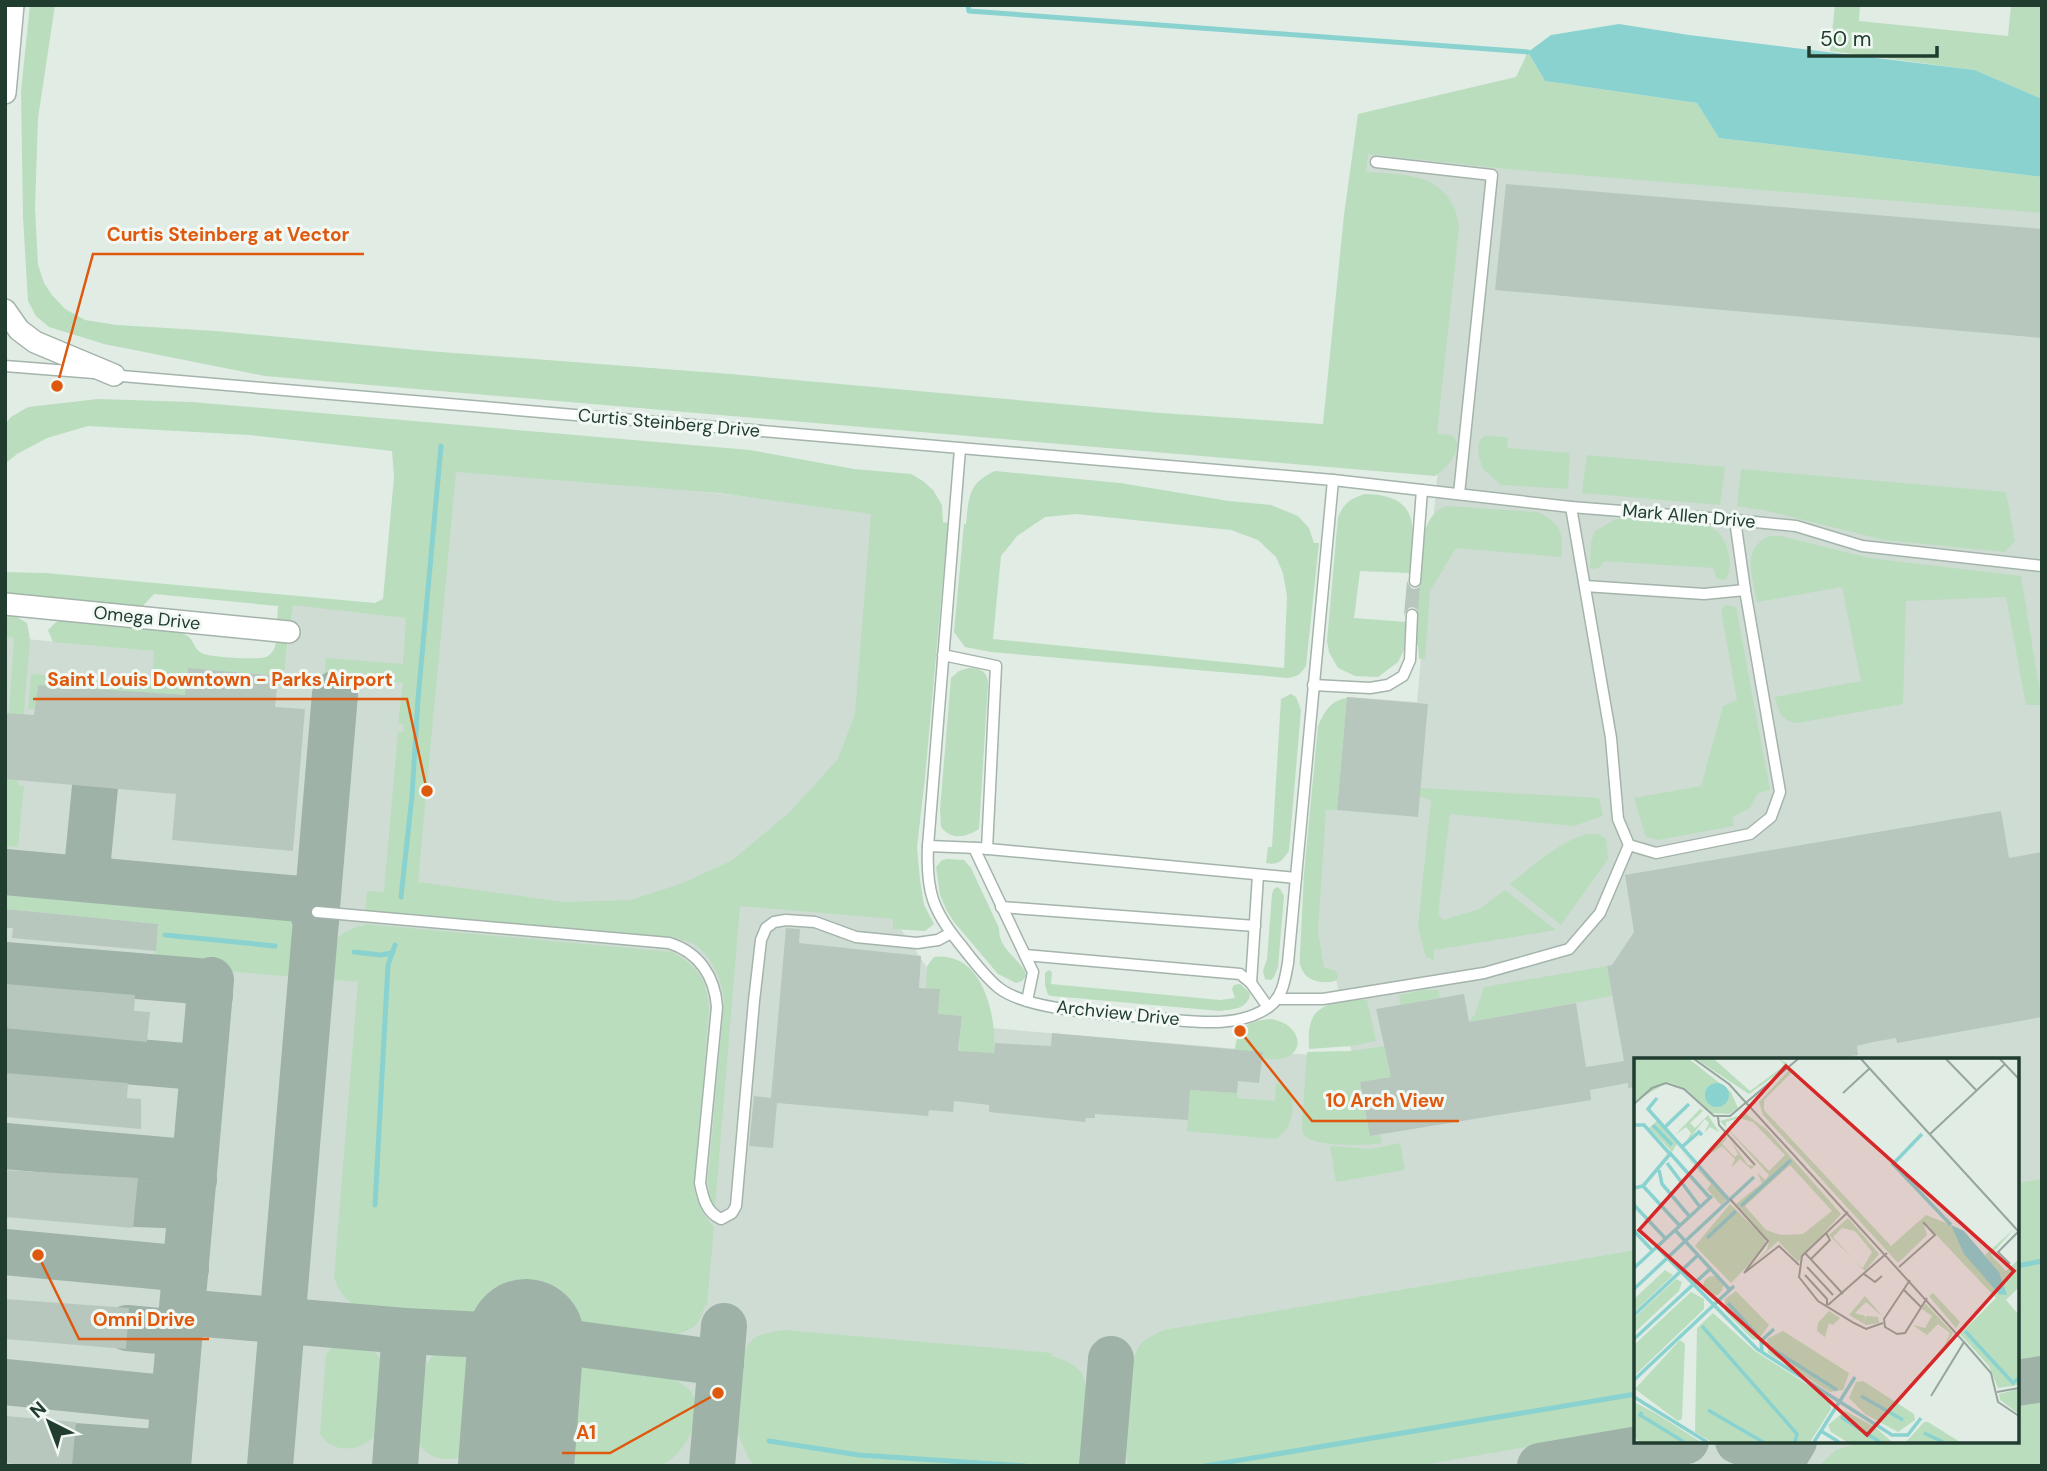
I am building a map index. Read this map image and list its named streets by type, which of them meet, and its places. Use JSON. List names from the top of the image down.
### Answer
{
  "streets": {
    "street": ["Omega Drive"],
    "lane": ["Curtis Steinberg Drive", "Mark Allen Drive", "Archview Drive"]
  },
  "crossings": [
    ["Curtis Steinberg Drive", "Mark Allen Drive"],
    ["Curtis Steinberg Drive", "Archview Drive"]
  ],
  "places": [
    "Curtis Steinberg at Vector",
    "Saint Louis Downtown - Parks Airport",
    "10 Arch View",
    "Omni Drive",
    "A1"
  ],
  "scale_bar": "50 m",
  "north": "top left"
}
